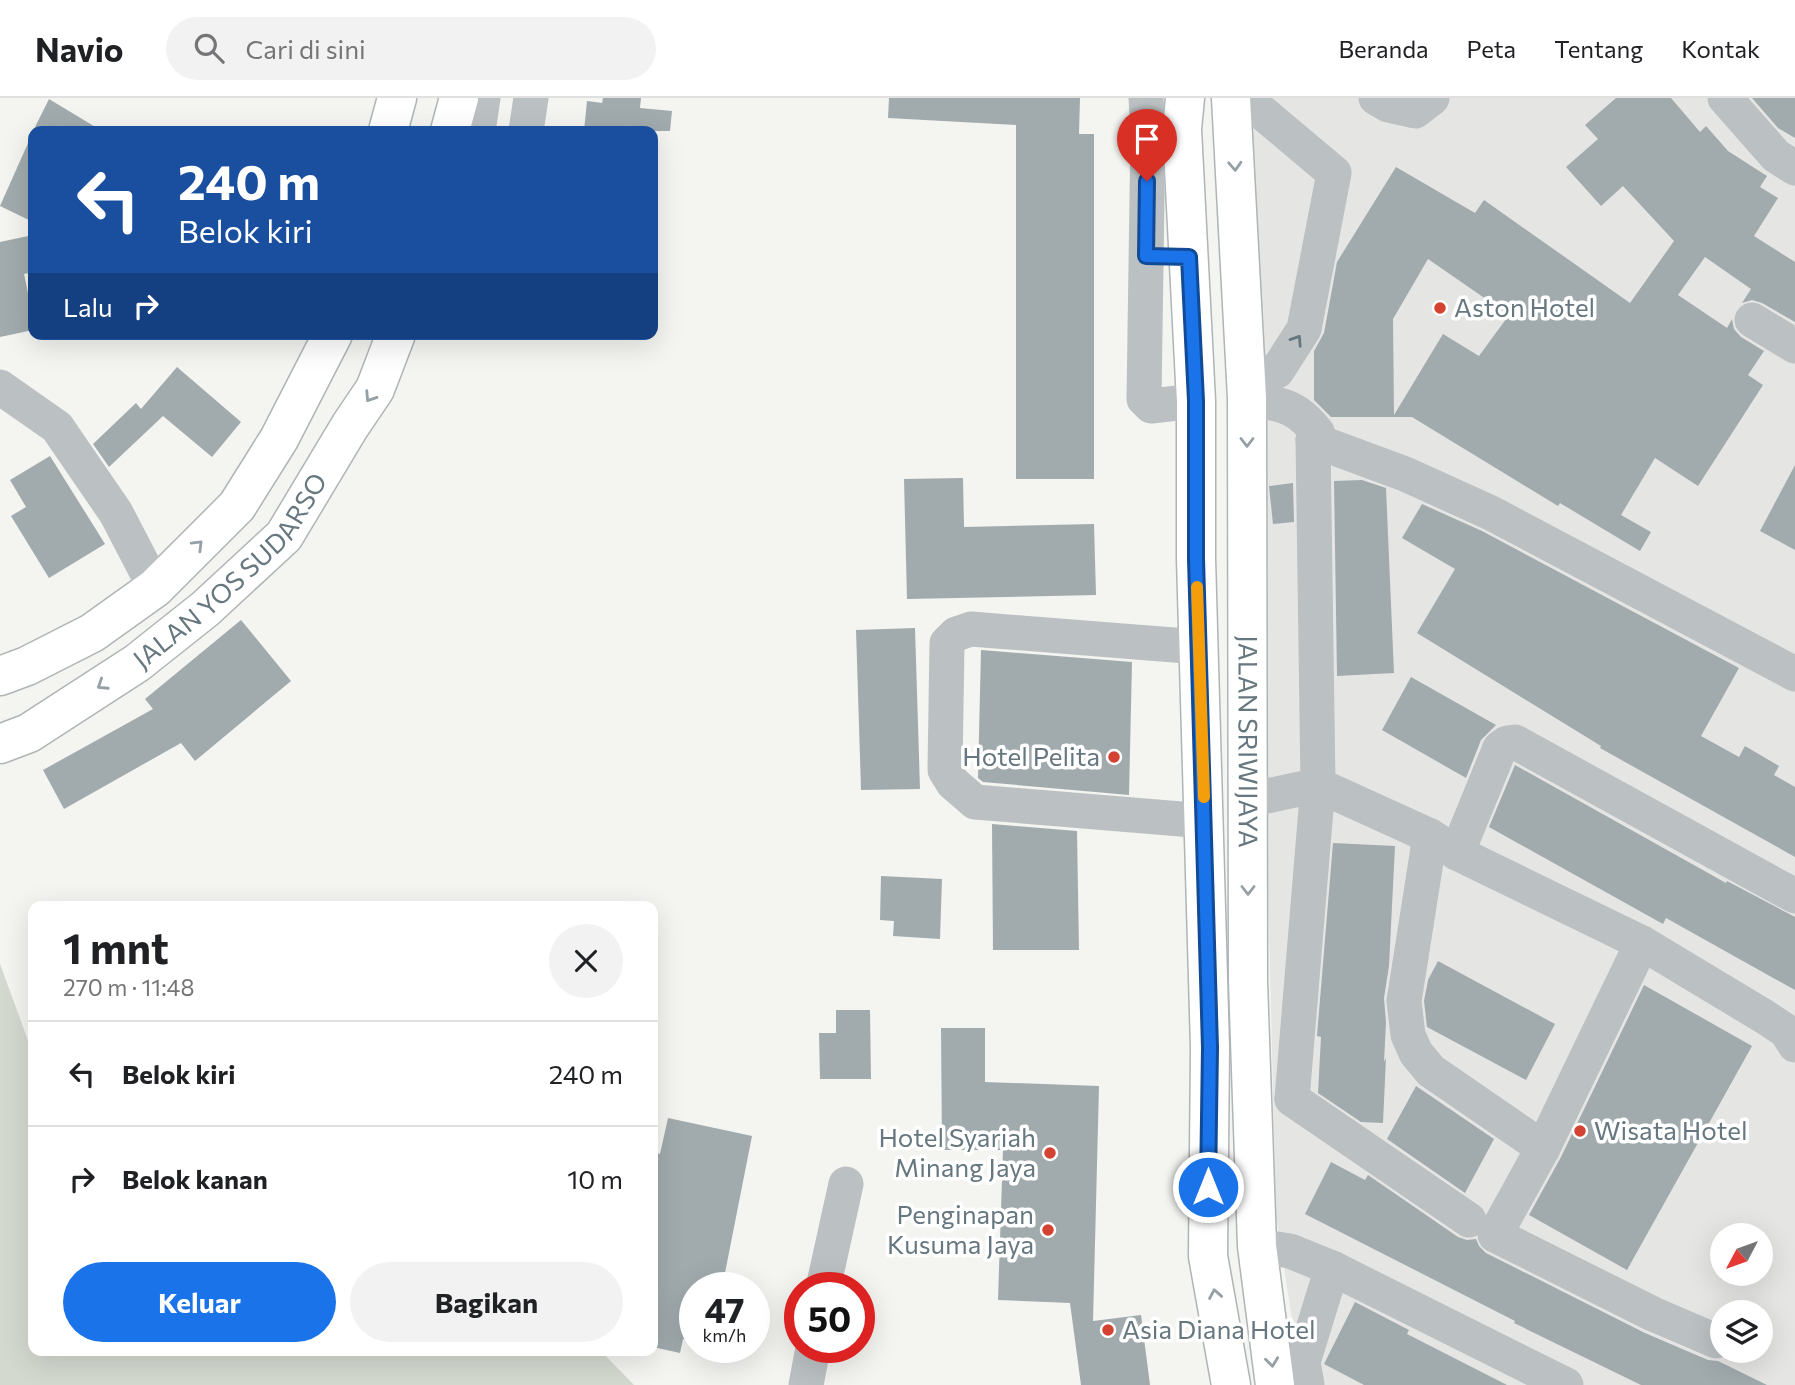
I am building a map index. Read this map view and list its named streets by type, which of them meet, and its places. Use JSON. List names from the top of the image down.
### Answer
{
  "streets": {
    "main road": ["JALAN YOS SUDARSO", "JALAN SRIWIJAYA"]
  },
  "places": [
    "Aston Hotel",
    "Hotel Pelita",
    "Wisata Hotel",
    "Hotel Syariah Minang Jaya",
    "Penginapan Kusuma Jaya",
    "Asia Diana Hotel"
  ],
  "north": "bottom left",
  "page": {
    "header": "Navio",
    "search": "Cari di sini",
    "nav": [
      "Beranda",
      "Peta",
      "Tentang",
      "Kontak"
    ],
    "turn": ["240 m", "Belok kiri"],
    "then": "Lalu",
    "heading": ["1 mnt", "270 m · 11:48"],
    "list": [
      {
        "name": "Belok kiri",
        "value": "240 m"
      },
      {
        "name": "Belok kanan",
        "value": "10 m"
      }
    ],
    "buttons": ["Keluar", "Bagikan"],
    "speed": "47 km/h",
    "limit": "50"
  }
}
